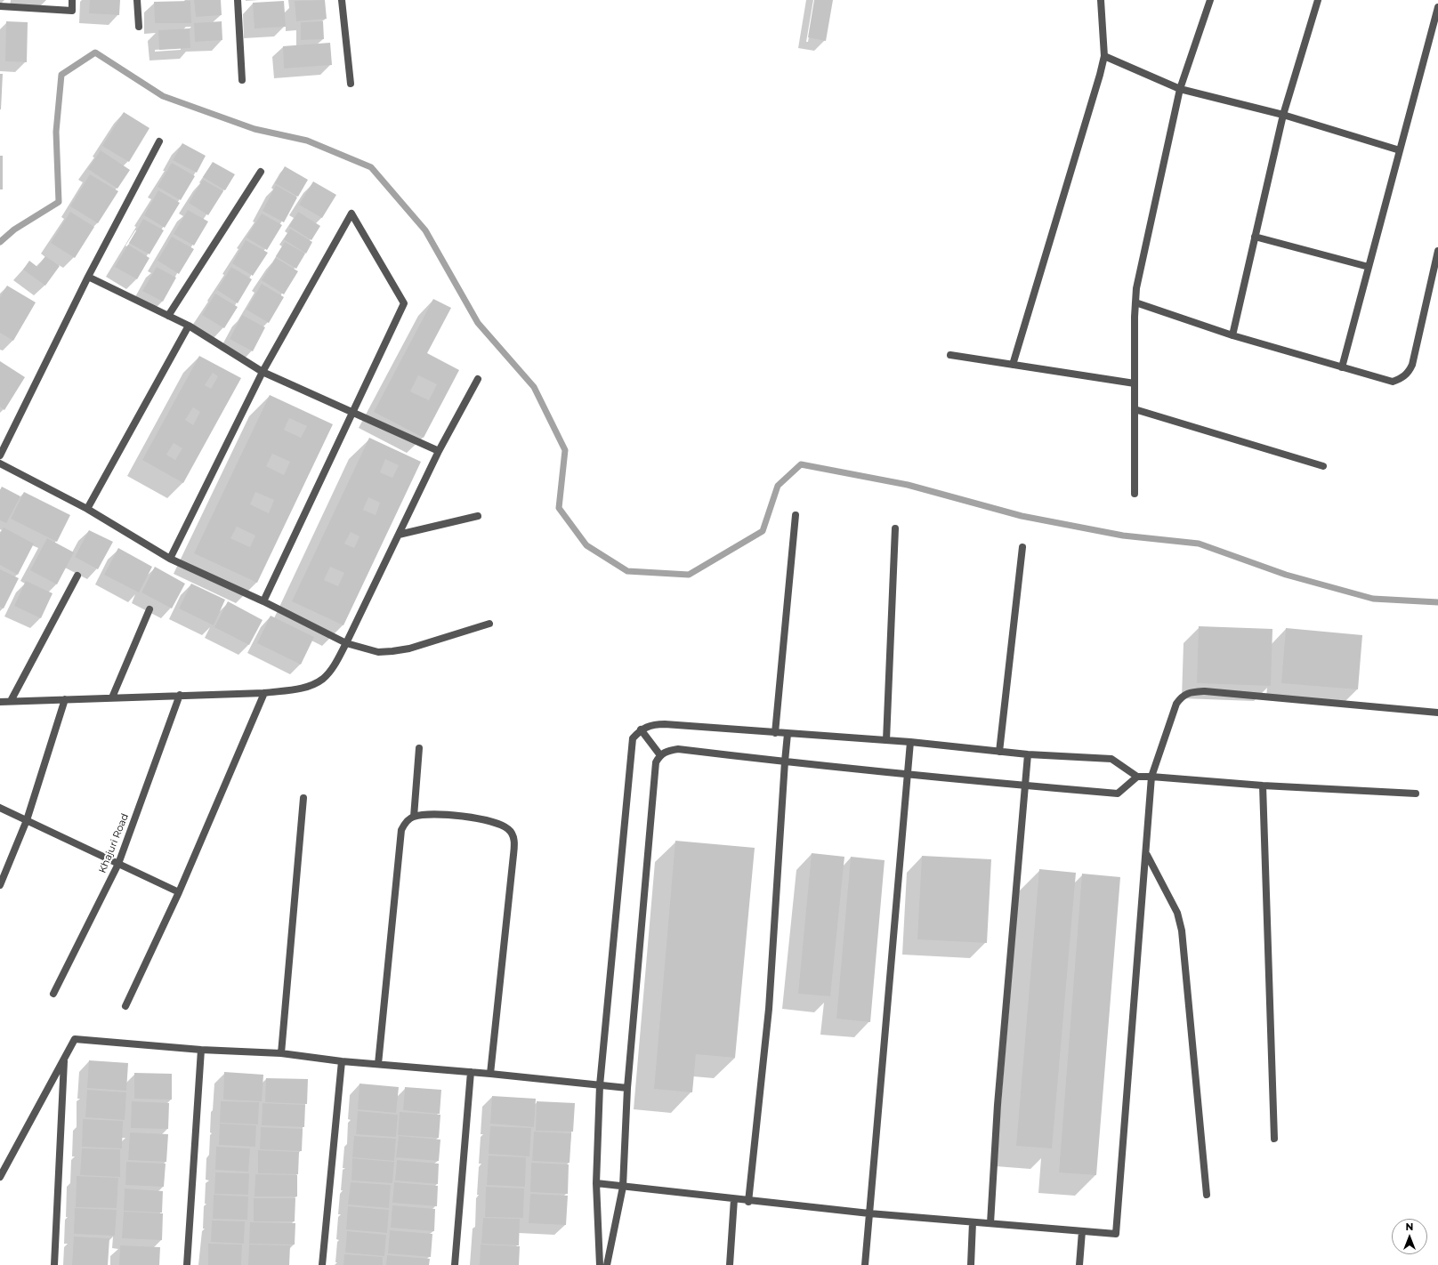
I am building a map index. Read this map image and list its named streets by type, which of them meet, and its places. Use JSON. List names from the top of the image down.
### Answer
{
  "streets": {
    "street": ["Khajuri Road"]
  },
  "north": "top"
}
